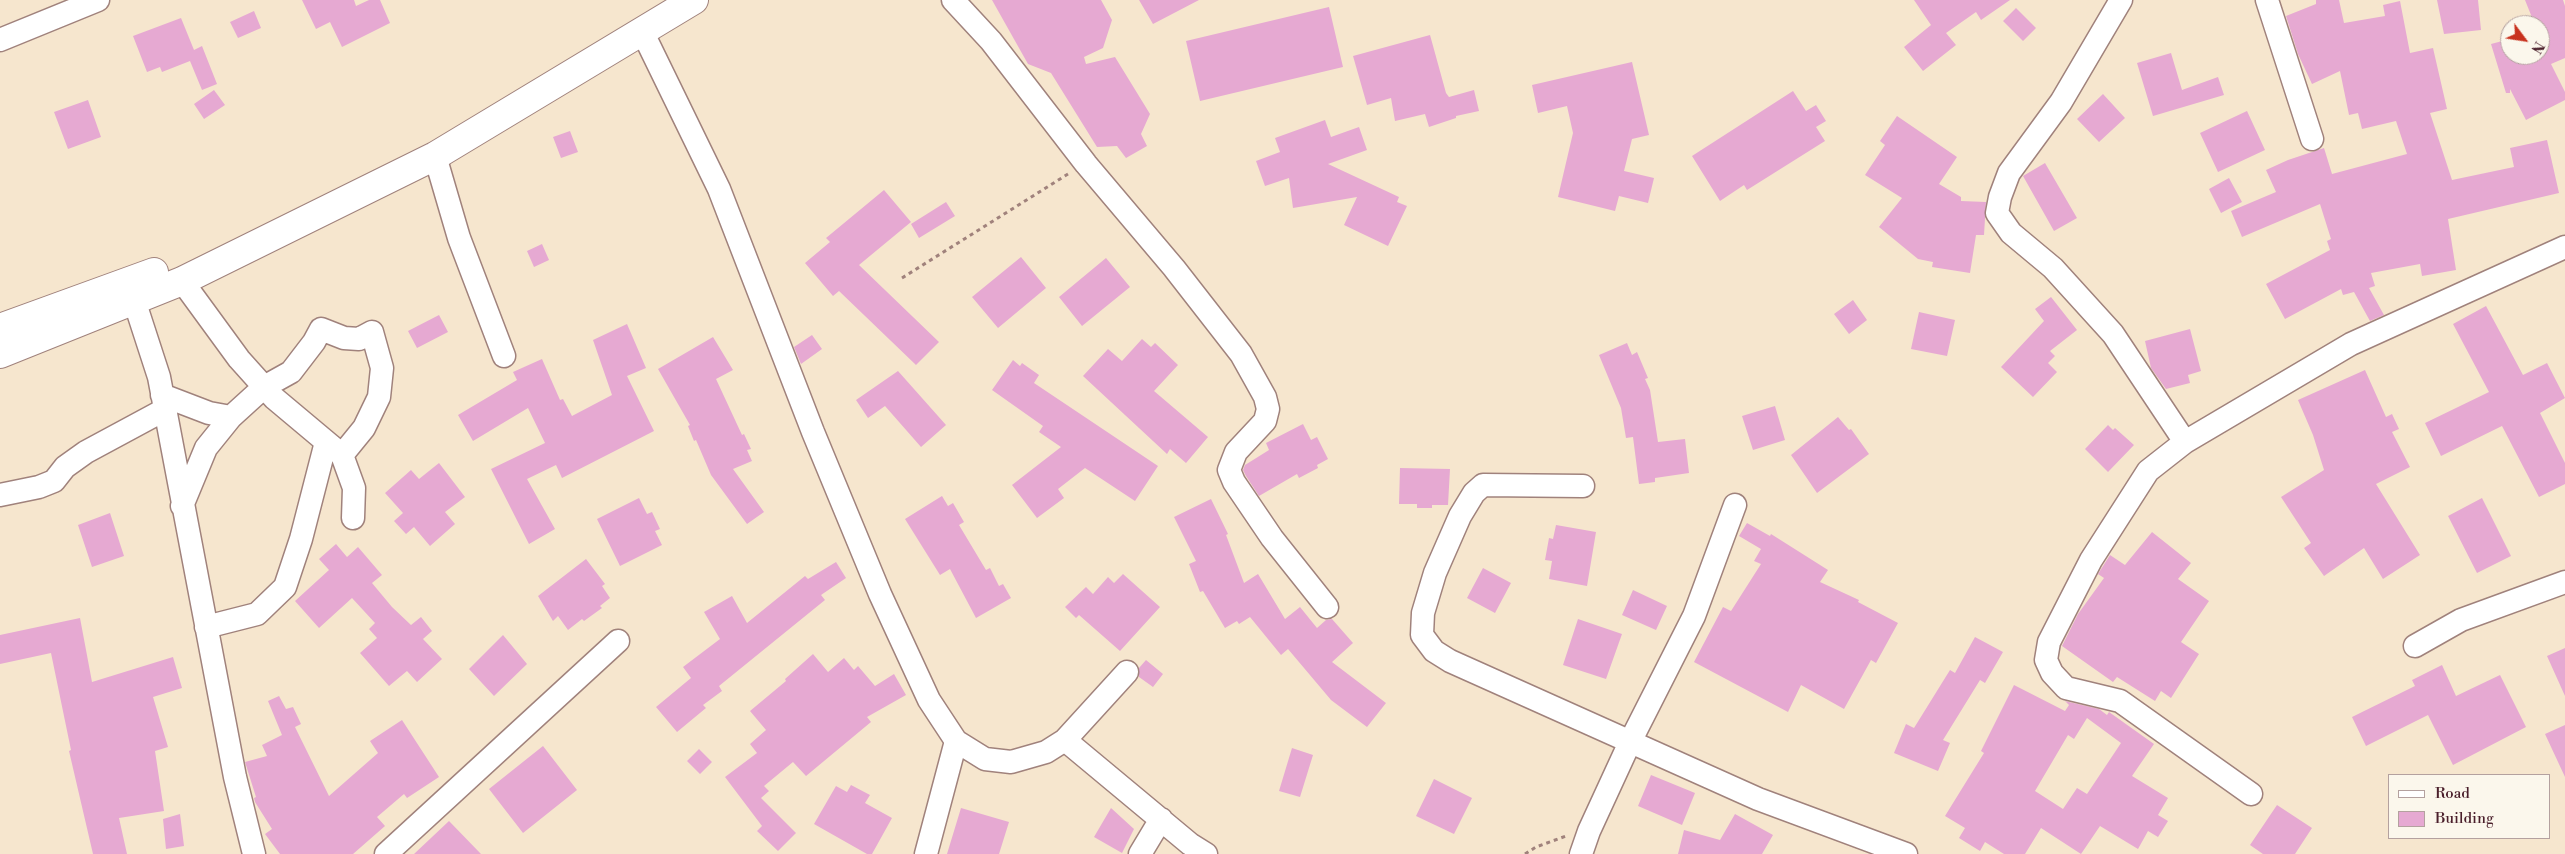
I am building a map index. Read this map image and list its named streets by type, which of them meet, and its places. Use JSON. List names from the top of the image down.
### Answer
{
  "legend": ["Road", "Building"],
  "north": "bottom right"
}
